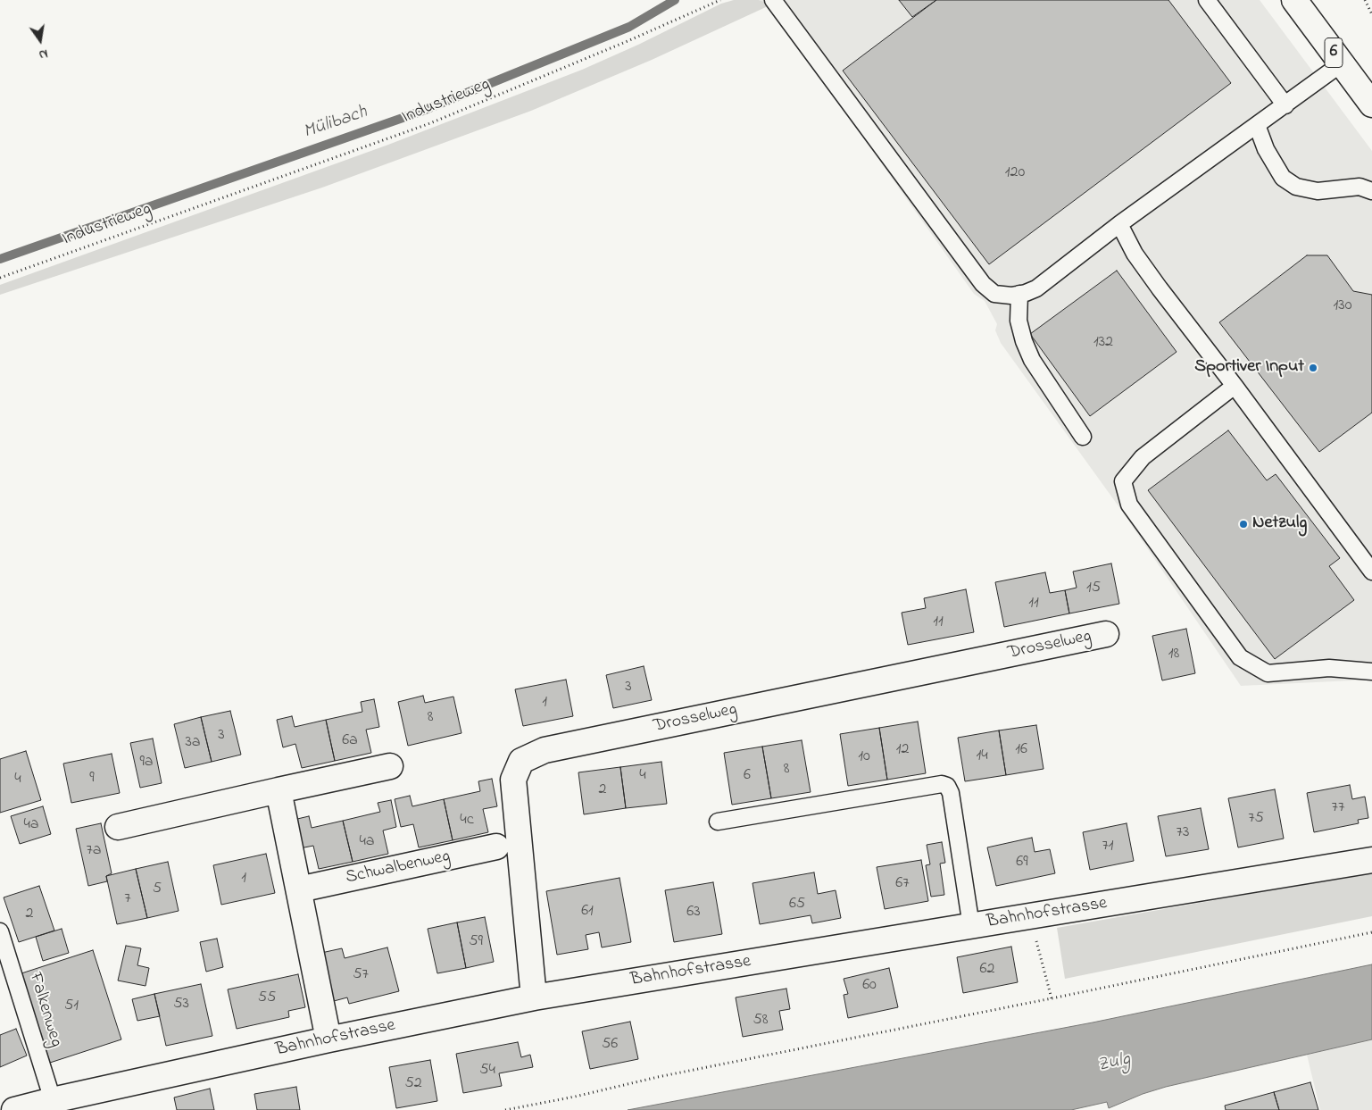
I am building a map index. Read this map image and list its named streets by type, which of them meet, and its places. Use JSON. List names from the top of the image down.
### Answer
{
  "streets": {
    "street": [
      "6",
      "Drosselweg",
      "Schwalbenweg",
      "Bahnhofstrasse"
    ],
    "lane": ["Falkenweg"],
    "path": ["Industrieweg"]
  },
  "crossings": [
    ["Drosselweg", "Bahnhofstrasse"],
    ["Bahnhofstrasse", "Falkenweg"]
  ],
  "water": ["Mülibach", "Zulg"],
  "places": ["Sportiver Input", "Netzulg"],
  "house_numbers": [
    "120",
    "130",
    "132",
    "15",
    "11",
    "11",
    "18",
    "3",
    "1",
    "8",
    "3",
    "6a",
    "3a",
    "12",
    "16",
    "14",
    "10",
    "9a",
    "8",
    "4",
    "6",
    "9",
    "4",
    "2",
    "77",
    "75",
    "4c",
    "4a",
    "73",
    "4a",
    "71",
    "7a",
    "69",
    "1",
    "67",
    "5",
    "7",
    "65",
    "61",
    "63",
    "2",
    "59",
    "62",
    "57",
    "60",
    "55",
    "53",
    "51",
    "58",
    "56",
    "54",
    "52"
  ],
  "north": "bottom"
}
